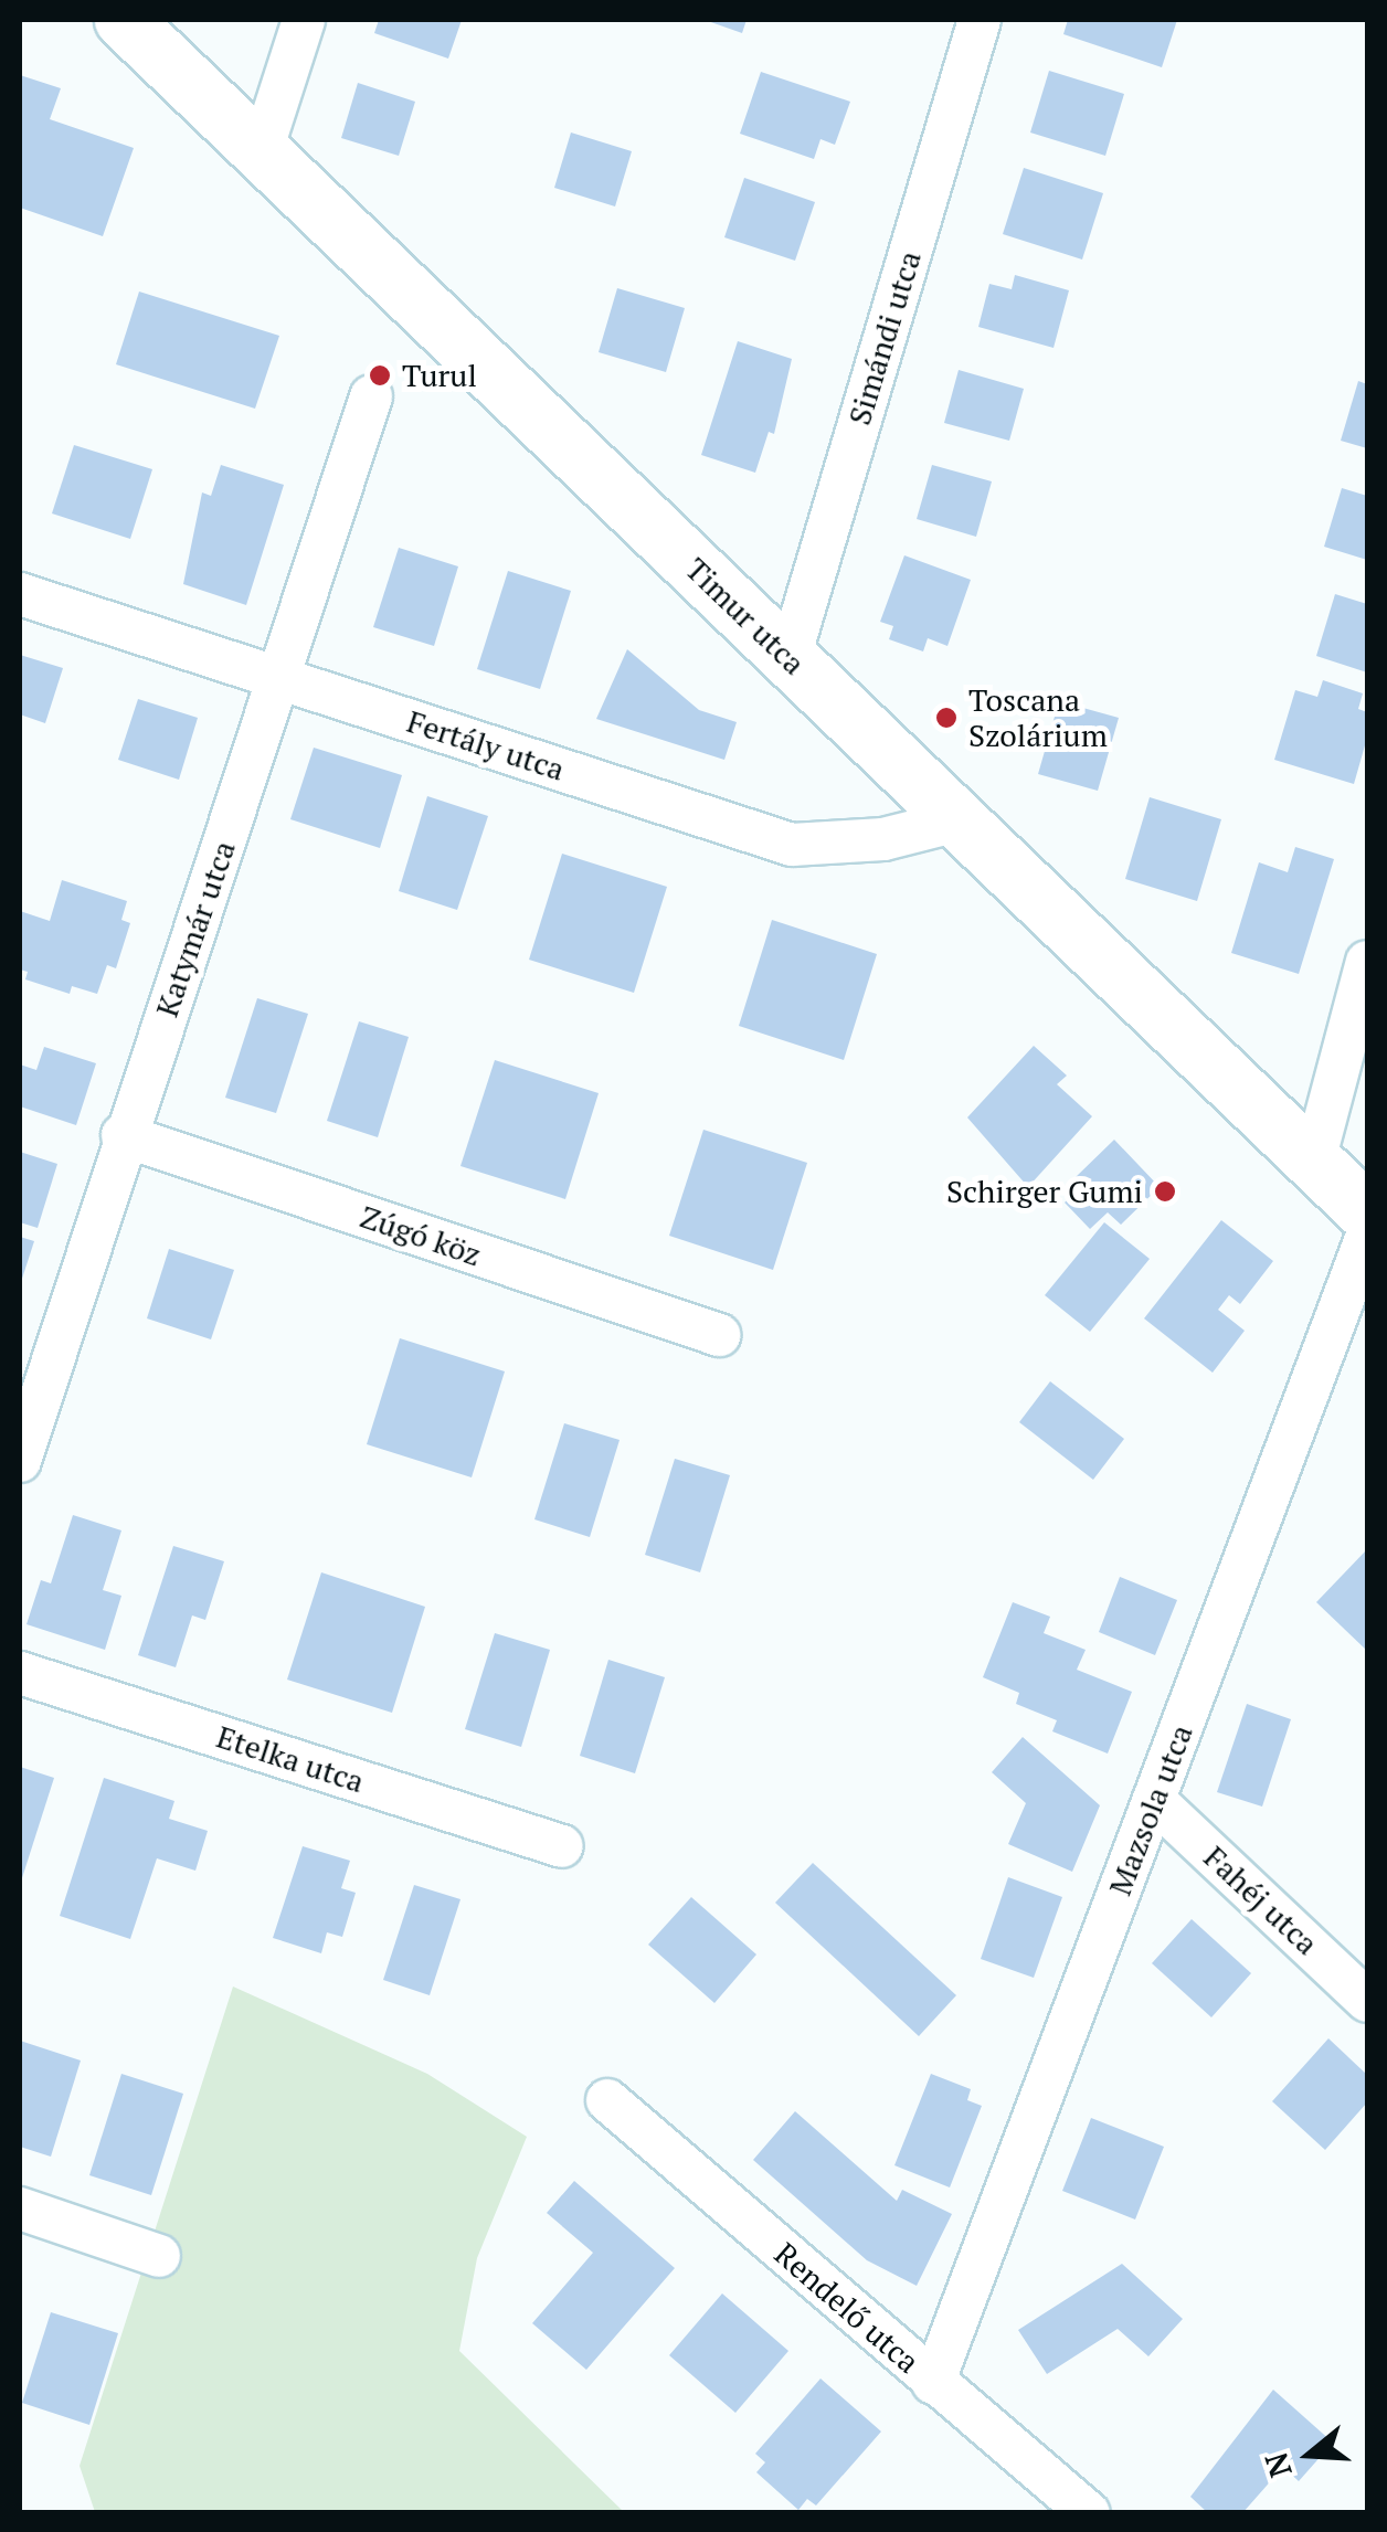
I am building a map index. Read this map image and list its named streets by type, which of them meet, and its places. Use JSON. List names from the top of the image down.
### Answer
{
  "streets": {
    "street": [
      "Simándi utca",
      "Timur utca",
      "Fertály utca",
      "Katymár utca",
      "Zúgó köz",
      "Etelka utca",
      "Mazsola utca",
      "Fahéj utca",
      "Rendelő utca"
    ]
  },
  "crossings": [
    ["Simándi utca", "Timur utca"],
    ["Timur utca", "Fertály utca"],
    ["Fertály utca", "Katymár utca"],
    ["Katymár utca", "Zúgó köz"],
    ["Mazsola utca", "Fahéj utca"],
    ["Mazsola utca", "Rendelő utca"]
  ],
  "places": ["Turul", "Toscana Szolárium", "Schirger Gumi"],
  "north": "left"
}
